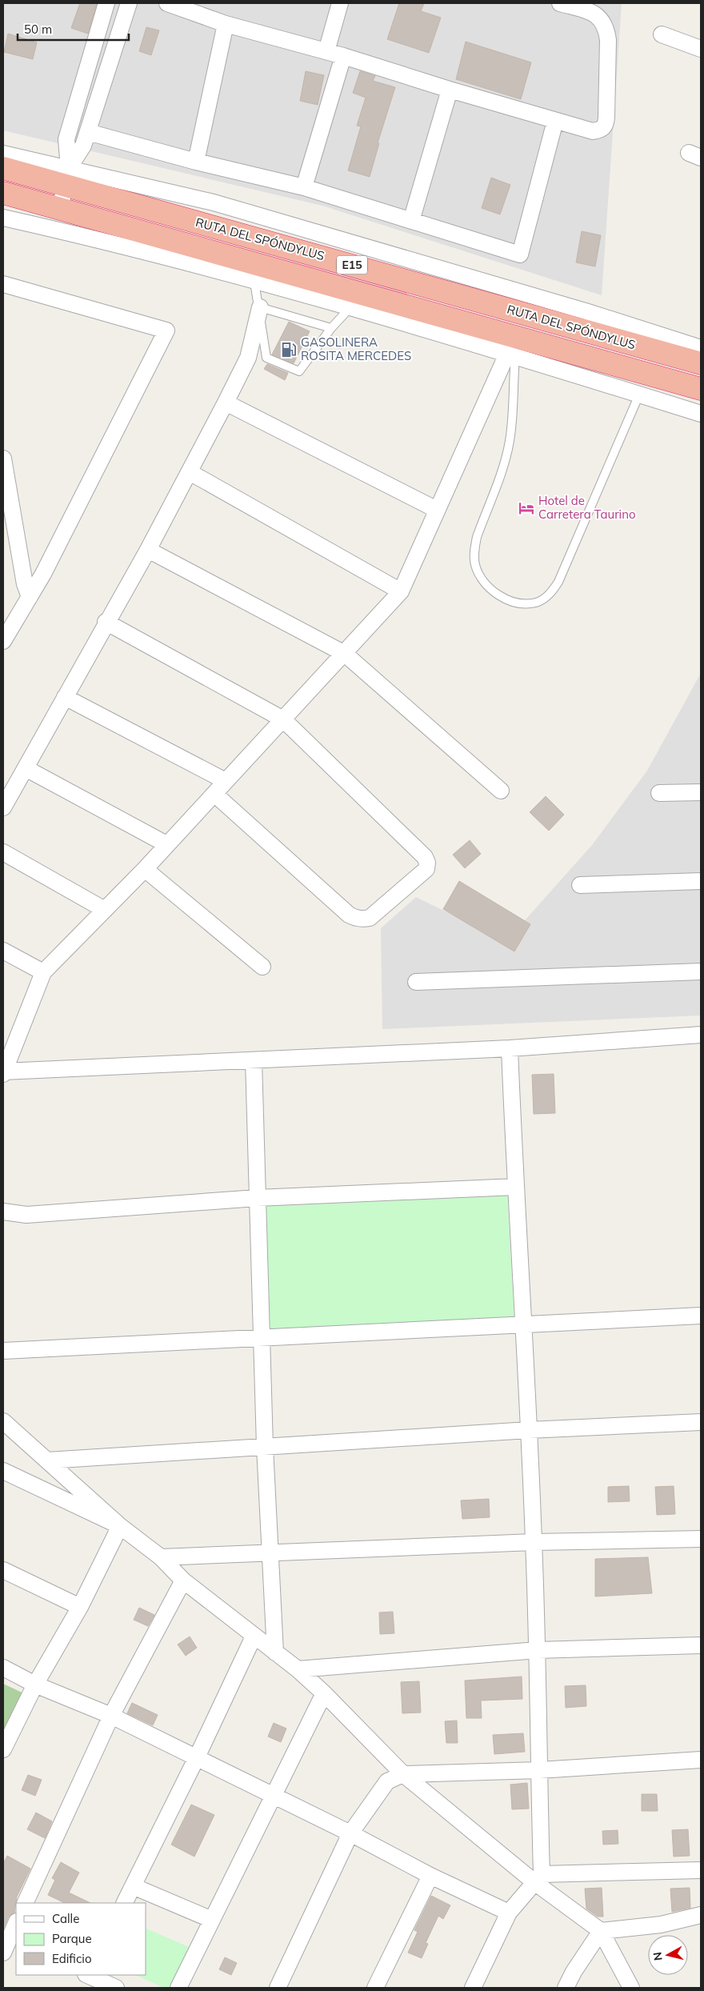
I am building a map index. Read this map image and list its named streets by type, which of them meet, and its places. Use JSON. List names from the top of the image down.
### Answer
{
  "streets": {
    "highway": ["RUTA DEL SPÓNDYLUS", "E15"]
  },
  "places": {
    "fuel station": ["GASOLINERA ROSITA MERCEDES"],
    "hotel": ["Hotel de Carretera Taurino"]
  },
  "legend": ["Calle", "Parque", "Edificio"],
  "scale_bar": "50 m",
  "north": "left"
}
